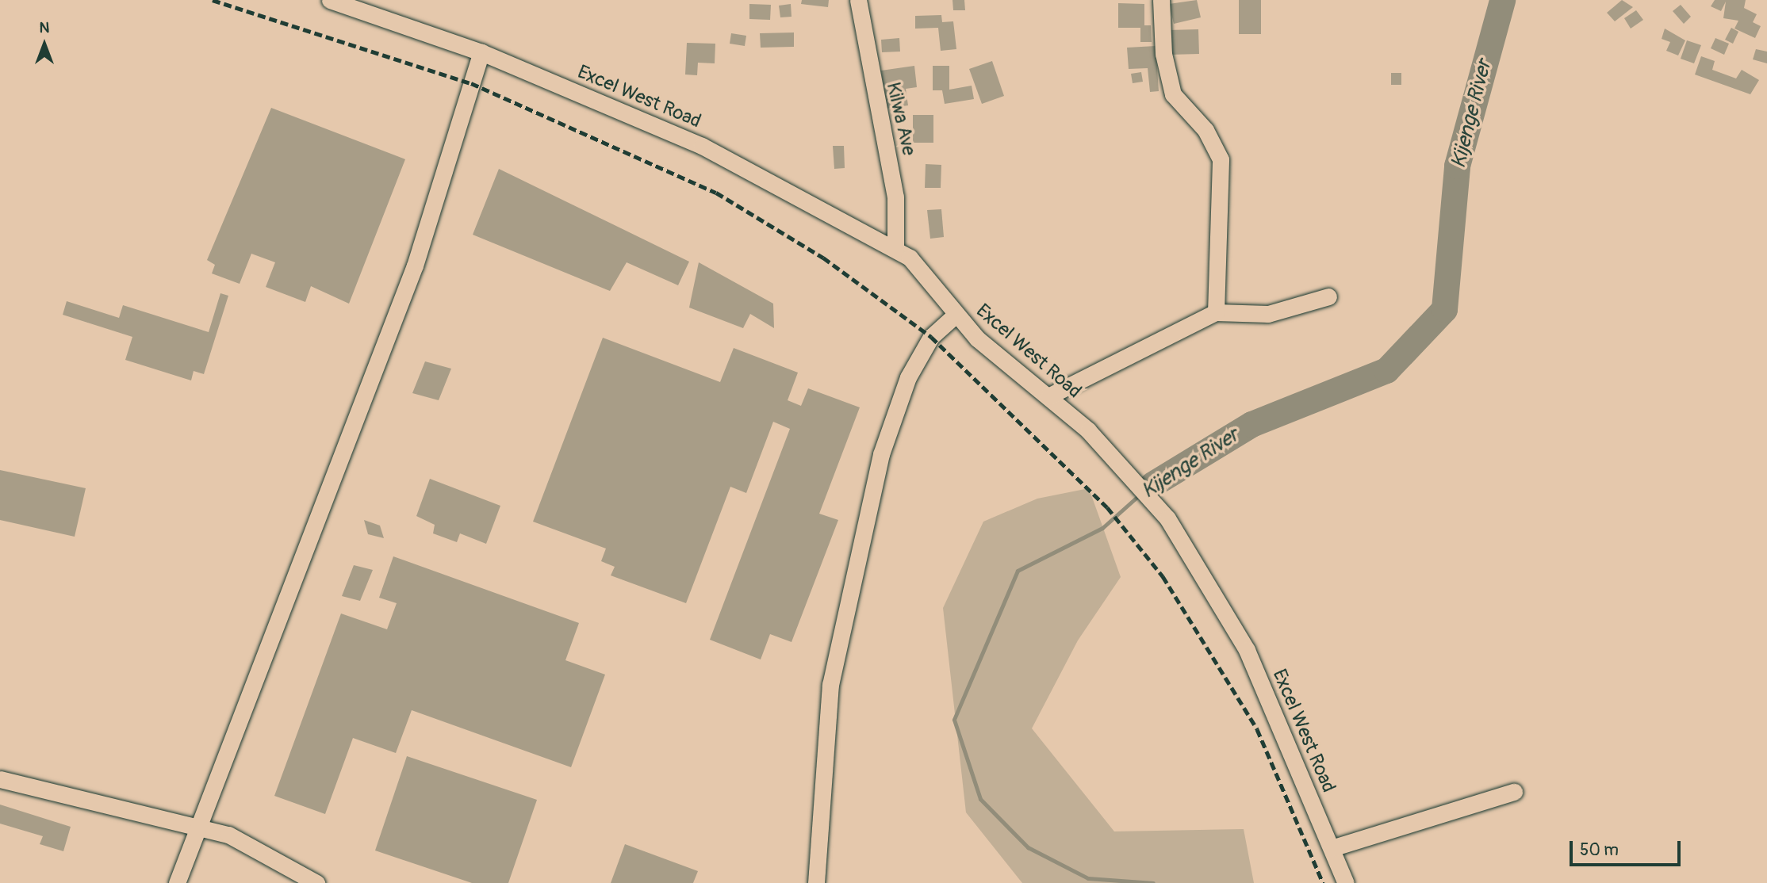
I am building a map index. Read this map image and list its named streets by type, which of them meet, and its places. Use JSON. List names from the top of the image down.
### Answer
{
  "streets": {
    "street": ["Excel West Road", "Kilwa Ave"]
  },
  "crossings": [
    ["Excel West Road", "Kilwa Ave"]
  ],
  "water": ["Kijenge River"],
  "scale_bar": "50 m",
  "north": "top"
}
